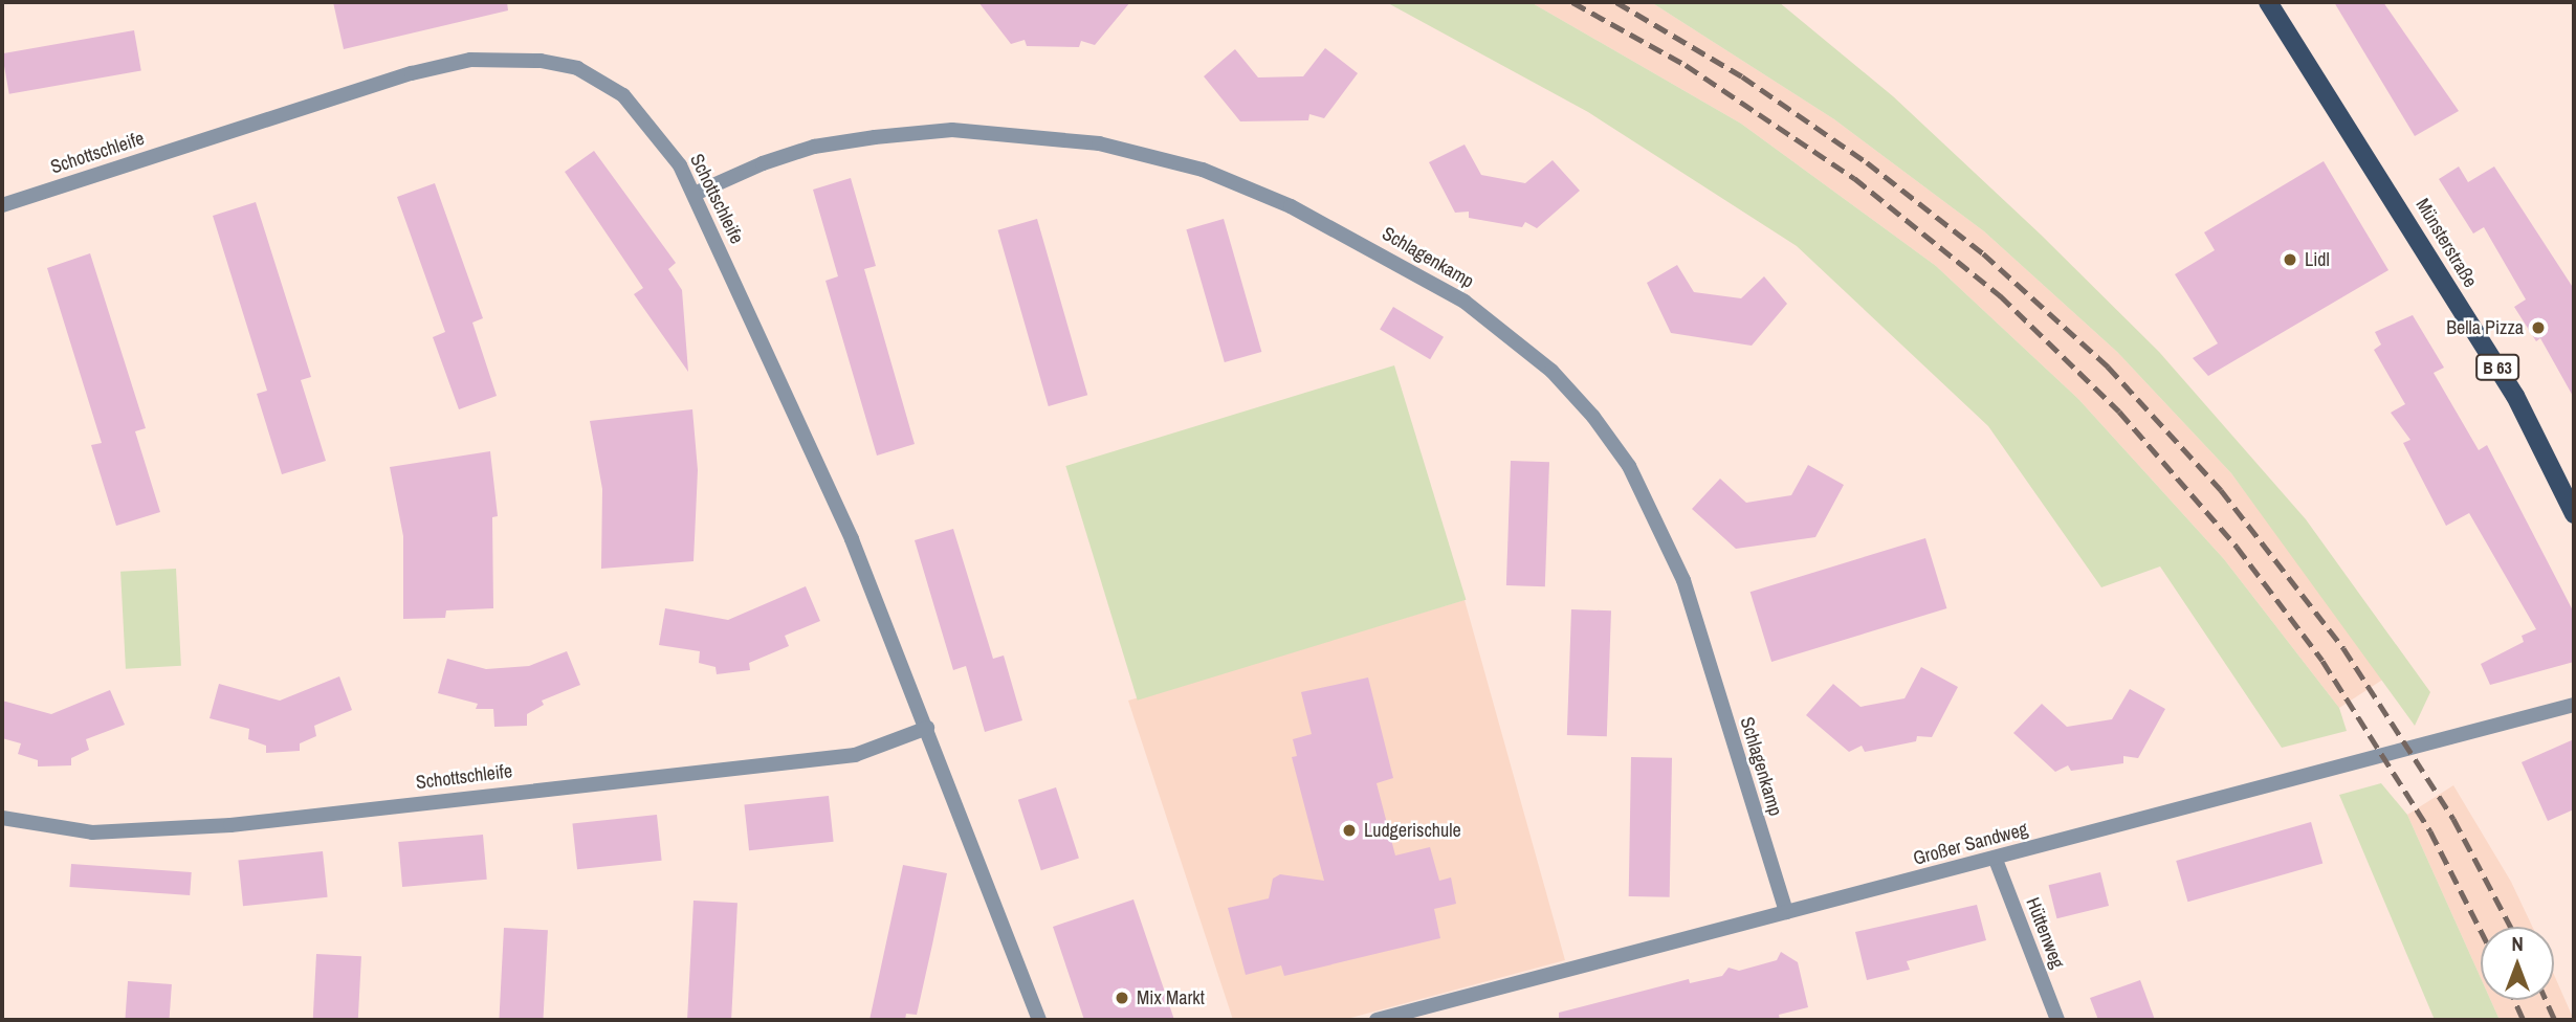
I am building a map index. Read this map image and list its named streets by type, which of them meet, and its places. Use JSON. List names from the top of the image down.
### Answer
{
  "streets": {
    "main road": ["Münsterstraße", "B 63"],
    "street": [
      "Schottschleife",
      "Schlagenkamp",
      "Großer Sandweg",
      "Hüttenweg"
    ]
  },
  "crossings": [
    ["Schottschleife", "Schlagenkamp"],
    ["Schlagenkamp", "Großer Sandweg"],
    ["Großer Sandweg", "Hüttenweg"]
  ],
  "places": [
    "Lidl",
    "Bella Pizza",
    "Ludgerischule",
    "Mix Markt"
  ],
  "north": "top"
}
